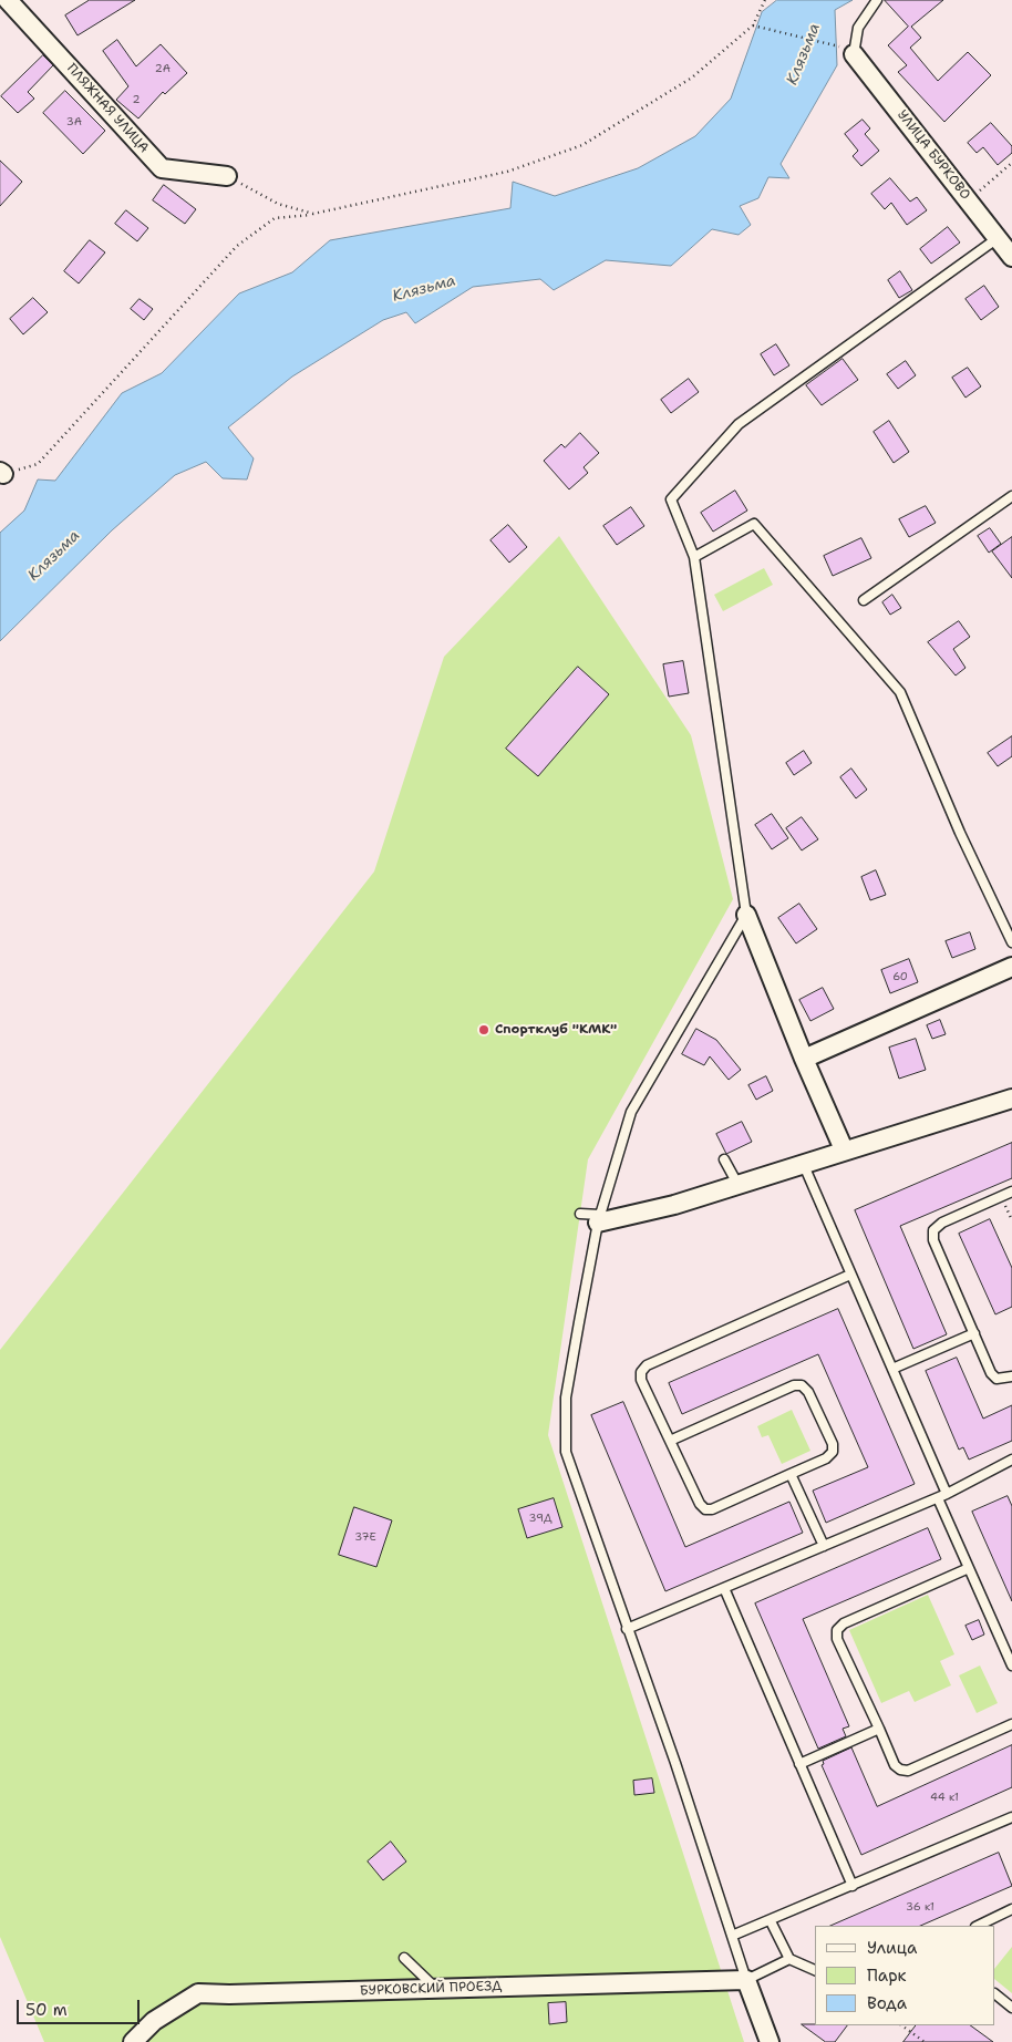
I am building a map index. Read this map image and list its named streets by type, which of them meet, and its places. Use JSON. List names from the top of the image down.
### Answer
{
  "streets": {
    "street": ["ПЛЯЖНАЯ УЛИЦА", "УЛИЦА БУРКОВО", "БУРКОВСКИЙ ПРОЕЗД"]
  },
  "water": ["Клязьма"],
  "places": ["Спортклуб \"КМК\""],
  "house_numbers": [
    "2А",
    "2",
    "3А",
    "60",
    "39Д",
    "37Е",
    "44 к1",
    "36 к1"
  ],
  "legend": ["Улица", "Парк", "Вода"],
  "scale_bar": "50 m"
}
